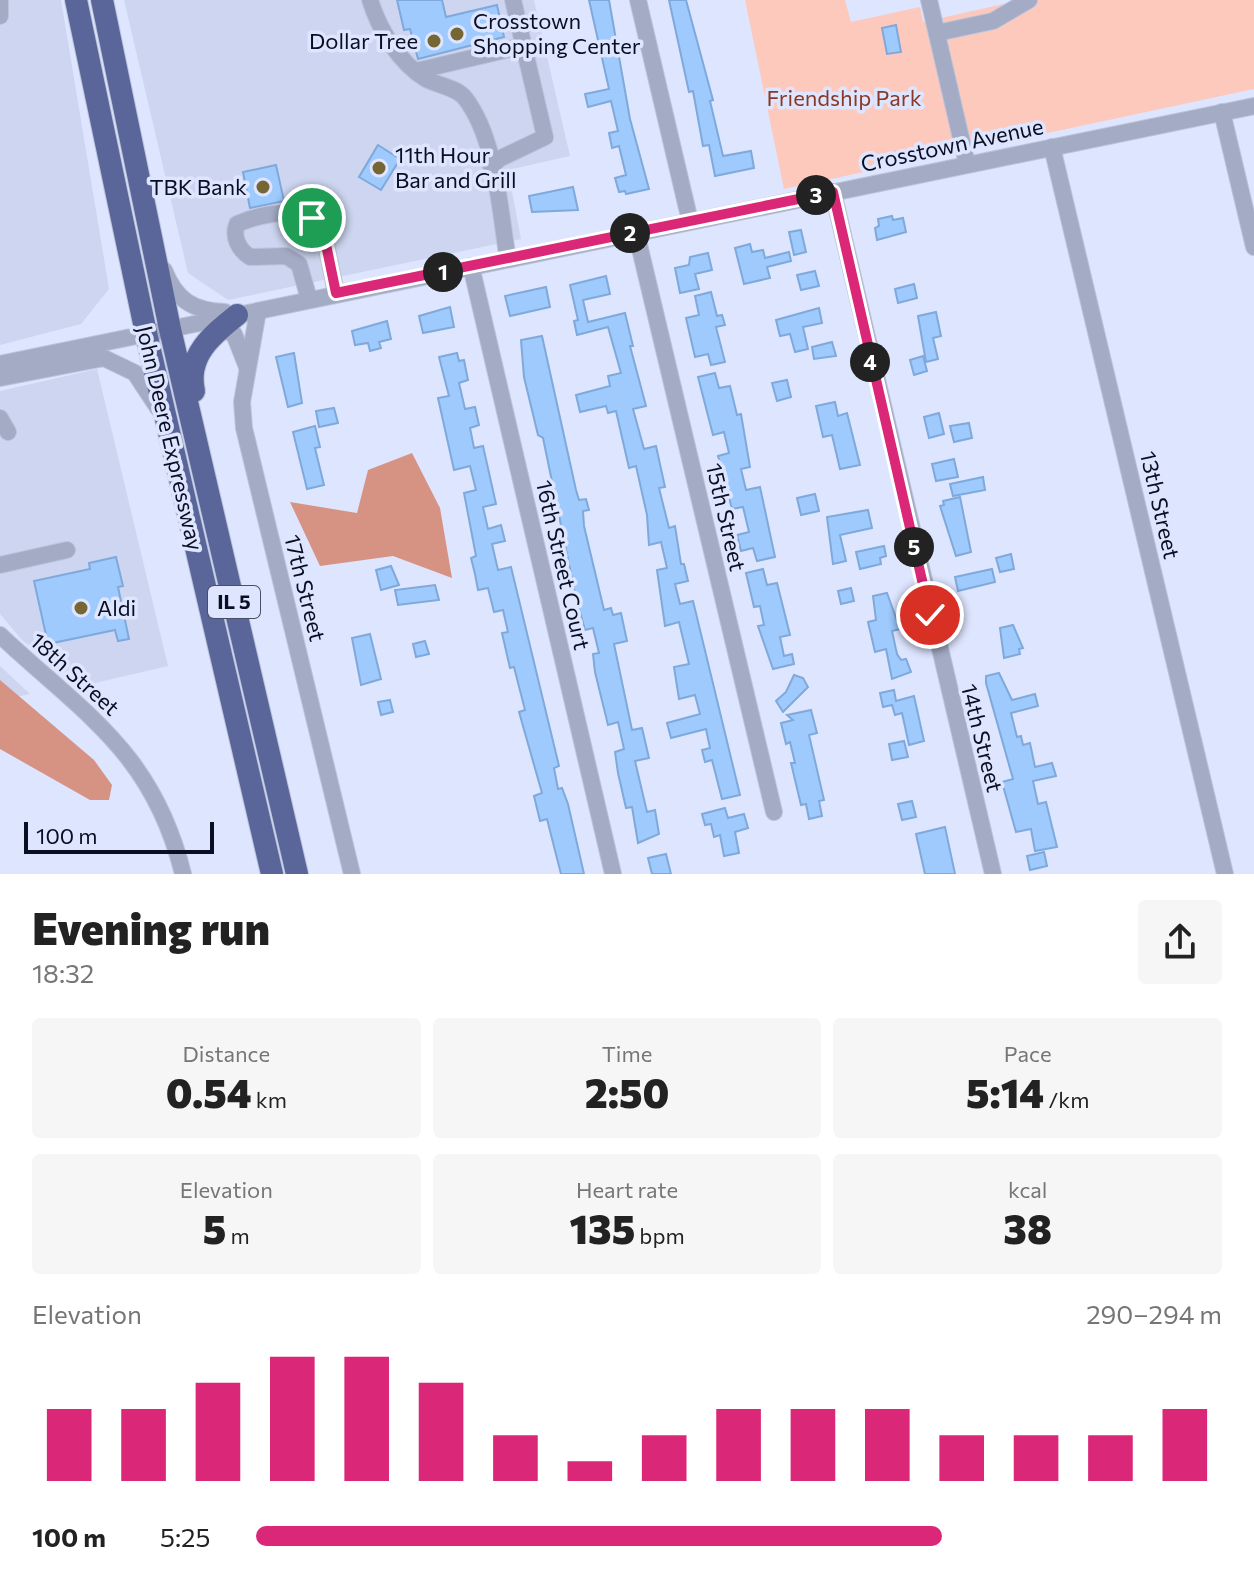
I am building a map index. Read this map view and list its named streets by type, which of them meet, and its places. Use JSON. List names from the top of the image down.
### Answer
{
  "streets": {
    "highway": ["John Deere Expressway", "IL 5"],
    "street": [
      "Crosstown Avenue",
      "13th Street",
      "15th Street",
      "16th Street Court",
      "17th Street",
      "18th Street",
      "14th Street"
    ]
  },
  "crossings": [
    ["Crosstown Avenue", "John Deere Expressway"],
    ["Crosstown Avenue", "13th Street"],
    ["Crosstown Avenue", "15th Street"],
    ["Crosstown Avenue", "16th Street Court"],
    ["Crosstown Avenue", "17th Street"],
    ["Crosstown Avenue", "14th Street"]
  ],
  "parks": ["Friendship Park"],
  "places": [
    "Crosstown Shopping Center",
    "Dollar Tree",
    "11th Hour Bar and Grill",
    "TBK Bank",
    "Aldi"
  ],
  "scale_bar": "100 m",
  "page": {
    "pins": [
      "3",
      "2",
      "1",
      "4",
      "5"
    ],
    "scale": "100 m",
    "heading": ["Evening run", "18:32"],
    "stats": [
      ["Distance", "0.54 km"],
      ["Time", "2:50"],
      ["Pace", "5:14 /km"],
      ["Elevation", "5 m"],
      ["Heart rate", "135 bpm"],
      ["kcal", "38"]
    ],
    "chart": ["Elevation", "290–294 m"],
    "list": [
      {
        "name": "100 m",
        "note": "5:25"
      }
    ]
  }
}
